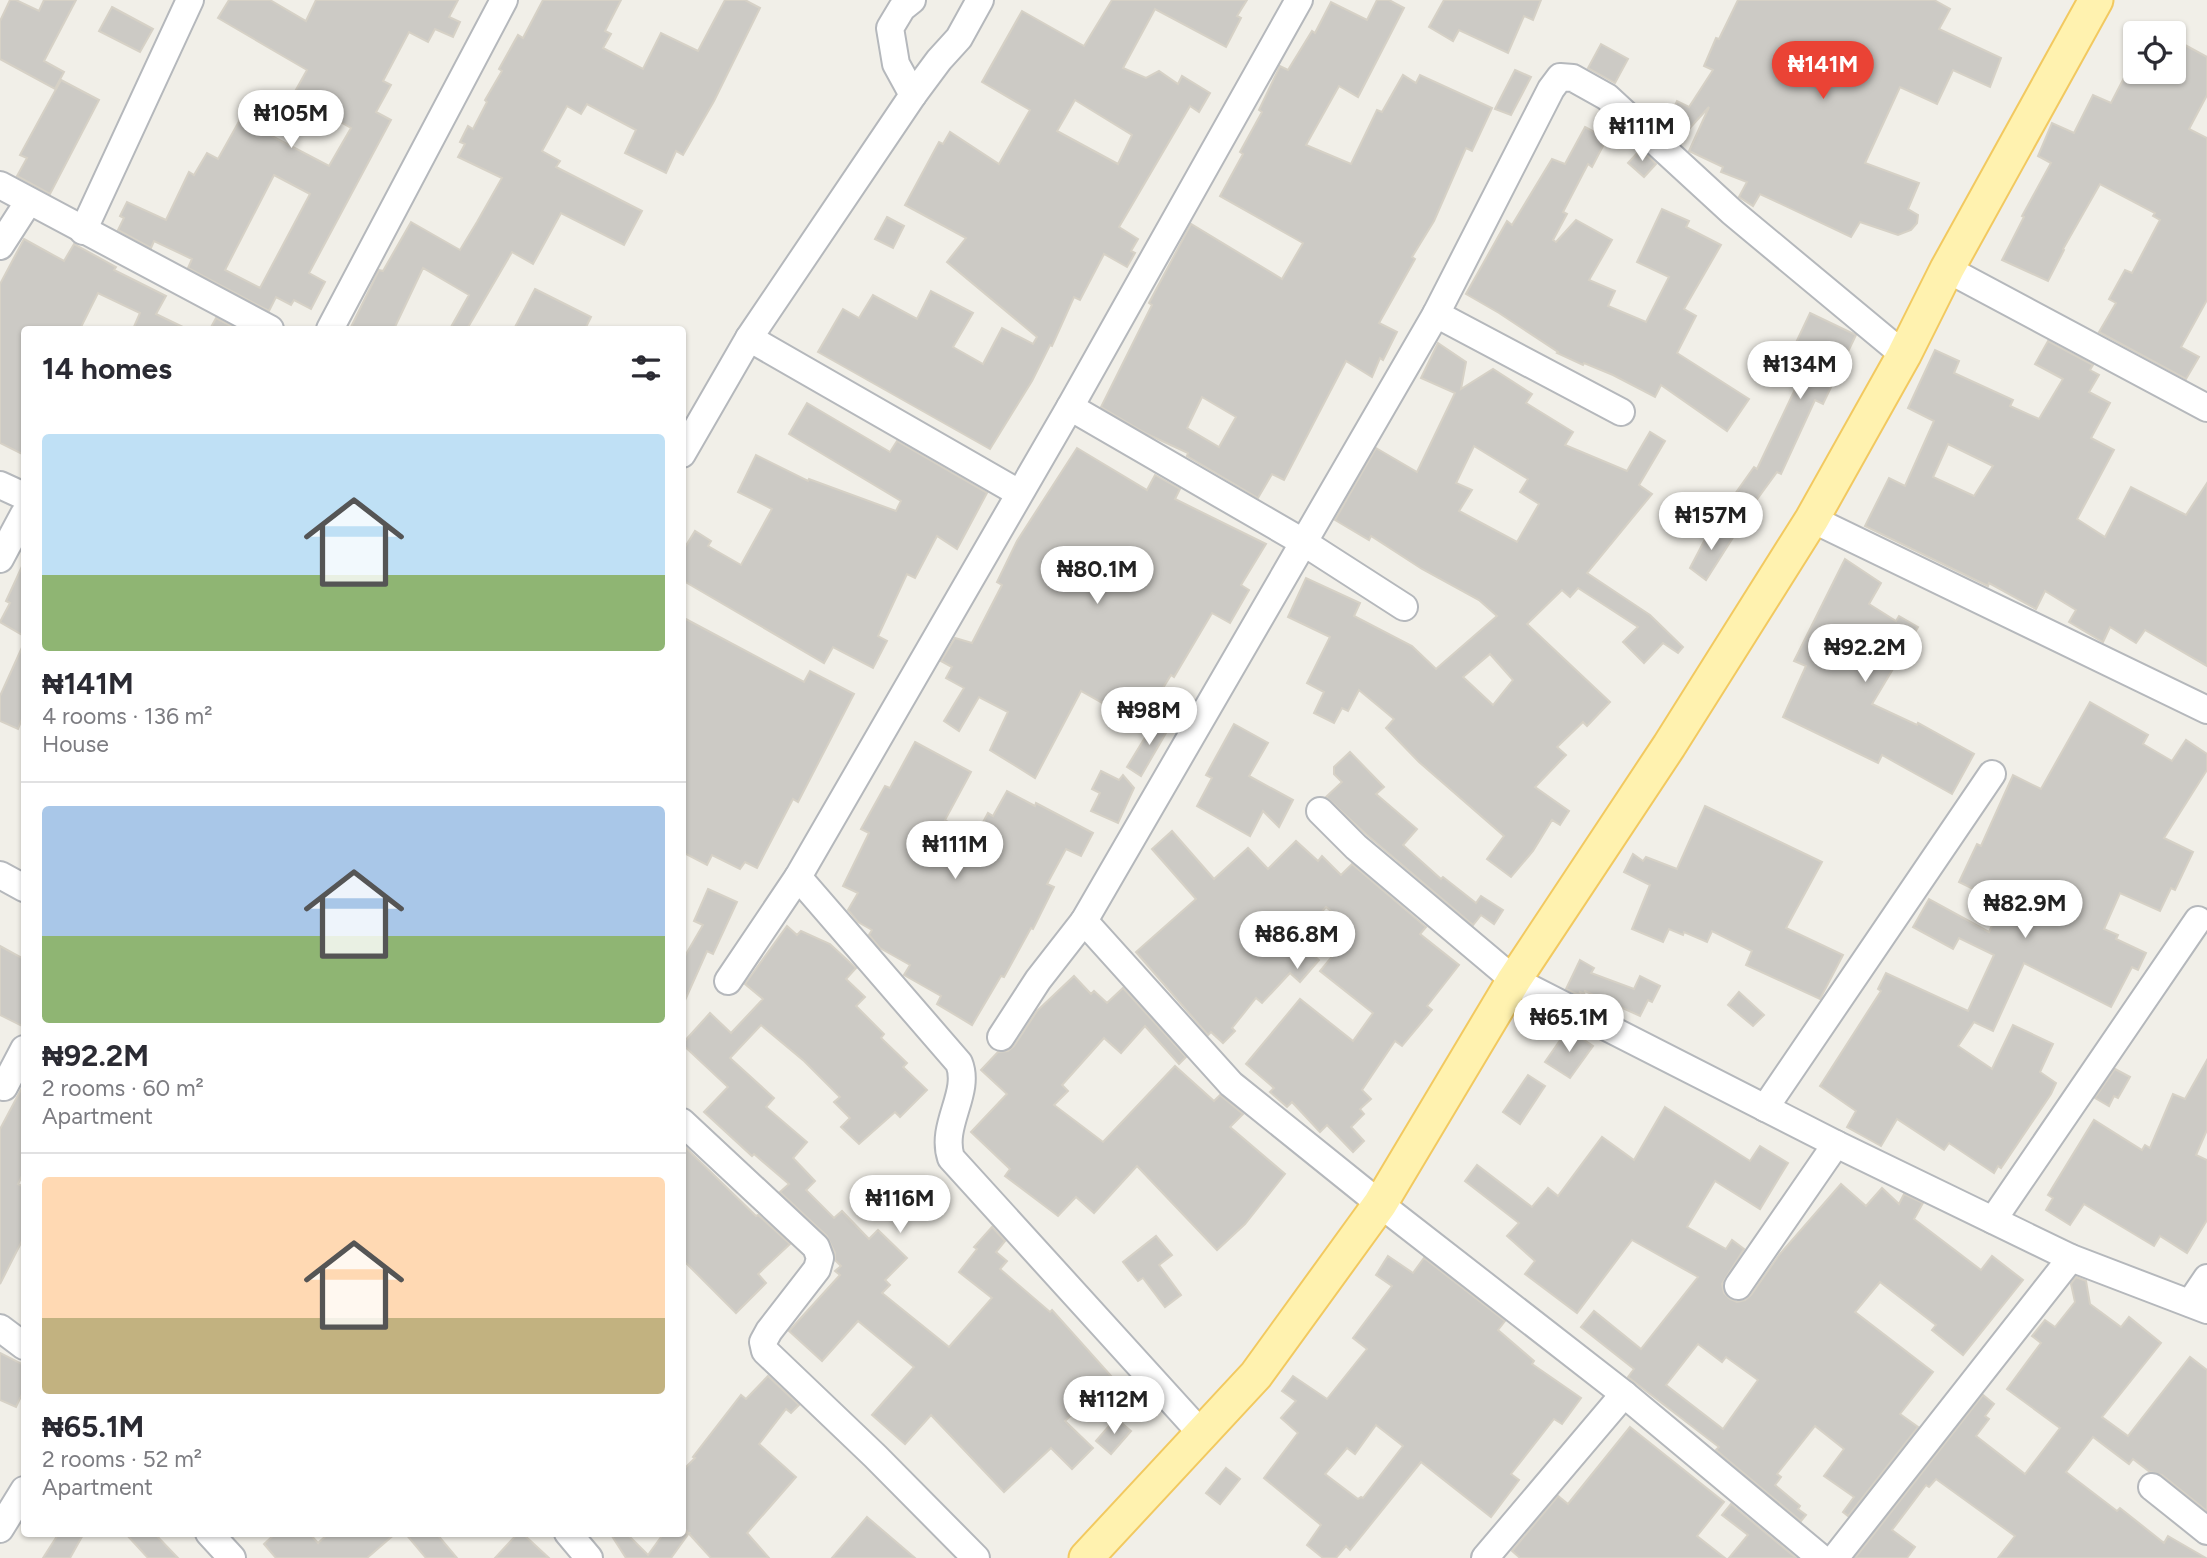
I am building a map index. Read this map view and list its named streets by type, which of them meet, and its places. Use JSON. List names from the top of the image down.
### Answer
{
  "page": {
    "price": [
      "₦141M",
      "₦105M",
      "₦111M",
      "₦134M",
      "₦157M",
      "₦80.1M",
      "₦92.2M",
      "₦98M",
      "₦111M",
      "₦82.9M",
      "₦86.8M",
      "₦65.1M",
      "₦116M",
      "₦112M"
    ],
    "heading": "14 homes",
    "list": [
      {
        "name": "₦141M",
        "note": "4 rooms · 136 m² · House"
      },
      {
        "name": "₦92.2M",
        "note": "2 rooms · 60 m² · Apartment"
      },
      {
        "name": "₦65.1M",
        "note": "2 rooms · 52 m² · Apartment"
      }
    ]
  }
}
